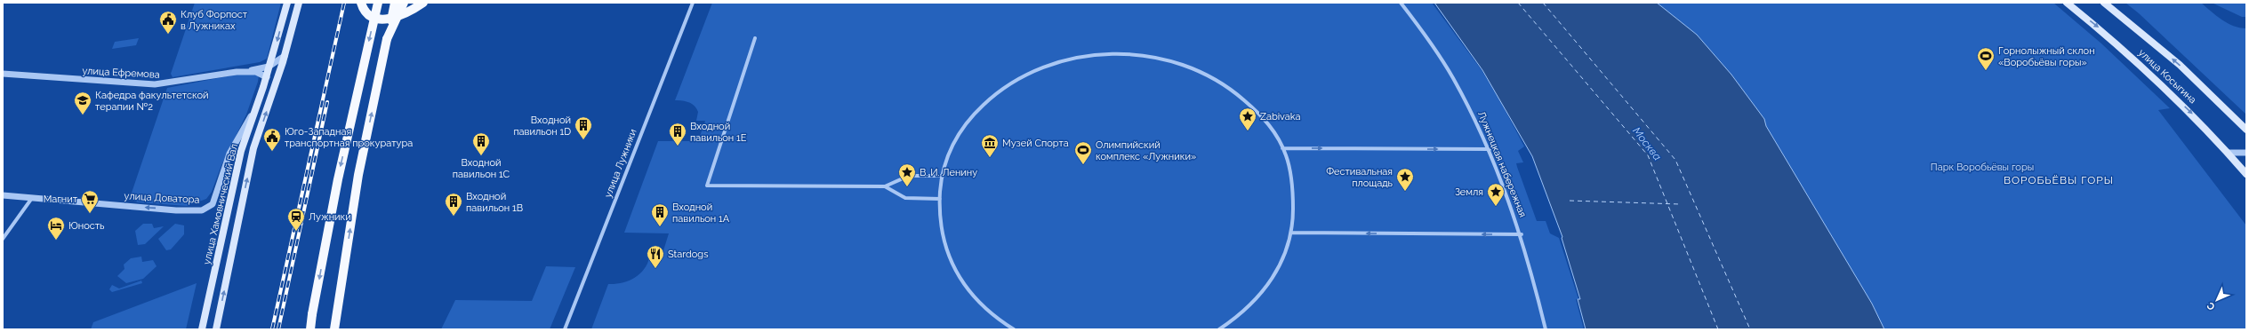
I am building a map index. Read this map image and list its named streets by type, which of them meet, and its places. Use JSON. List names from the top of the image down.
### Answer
{
  "streets": {
    "main road": ["улица Косыгина", "улица Хамовнический Вал"],
    "street": [
      "улица Ефремова",
      "улица Лужники",
      "Лужнецкая набережная",
      "улица Доватора"
    ]
  },
  "crossings": [
    ["улица Ефремова", "улица Хамовнический Вал"],
    ["улица Доватора", "улица Хамовнический Вал"]
  ],
  "one_way": ["улица Доватора"],
  "districts": ["ВОРОБЬЁВЫ ГОРЫ"],
  "water": ["Москва"],
  "parks": ["Парк Воробьёвы горы"],
  "places": {
    "public building": ["Клуб Форпост в Лужниках", "Юго-Западная транспортная прокуратура"],
    "sports": ["Горнолыжный склон «Воробьёвы горы»", "Олимпийский комплекс «Лужники»"],
    "school or university": ["Кафедра факультетской терапии №2"],
    "place": [
      "Zabivaka",
      "В. И. Ленину",
      "Фестивальная площадь",
      "Земля"
    ],
    "building": [
      "Входной павильон 1D",
      "Входной павильон 1E",
      "Входной павильон 1C",
      "Входной павильон 1B",
      "Входной павильон 1A"
    ],
    "museum": ["Музей Спорта"],
    "supermarket": ["Магнит"],
    "station": ["Лужники"],
    "hotel": ["Юность"],
    "restaurant": ["Stardogs"]
  },
  "north": "bottom left"
}
